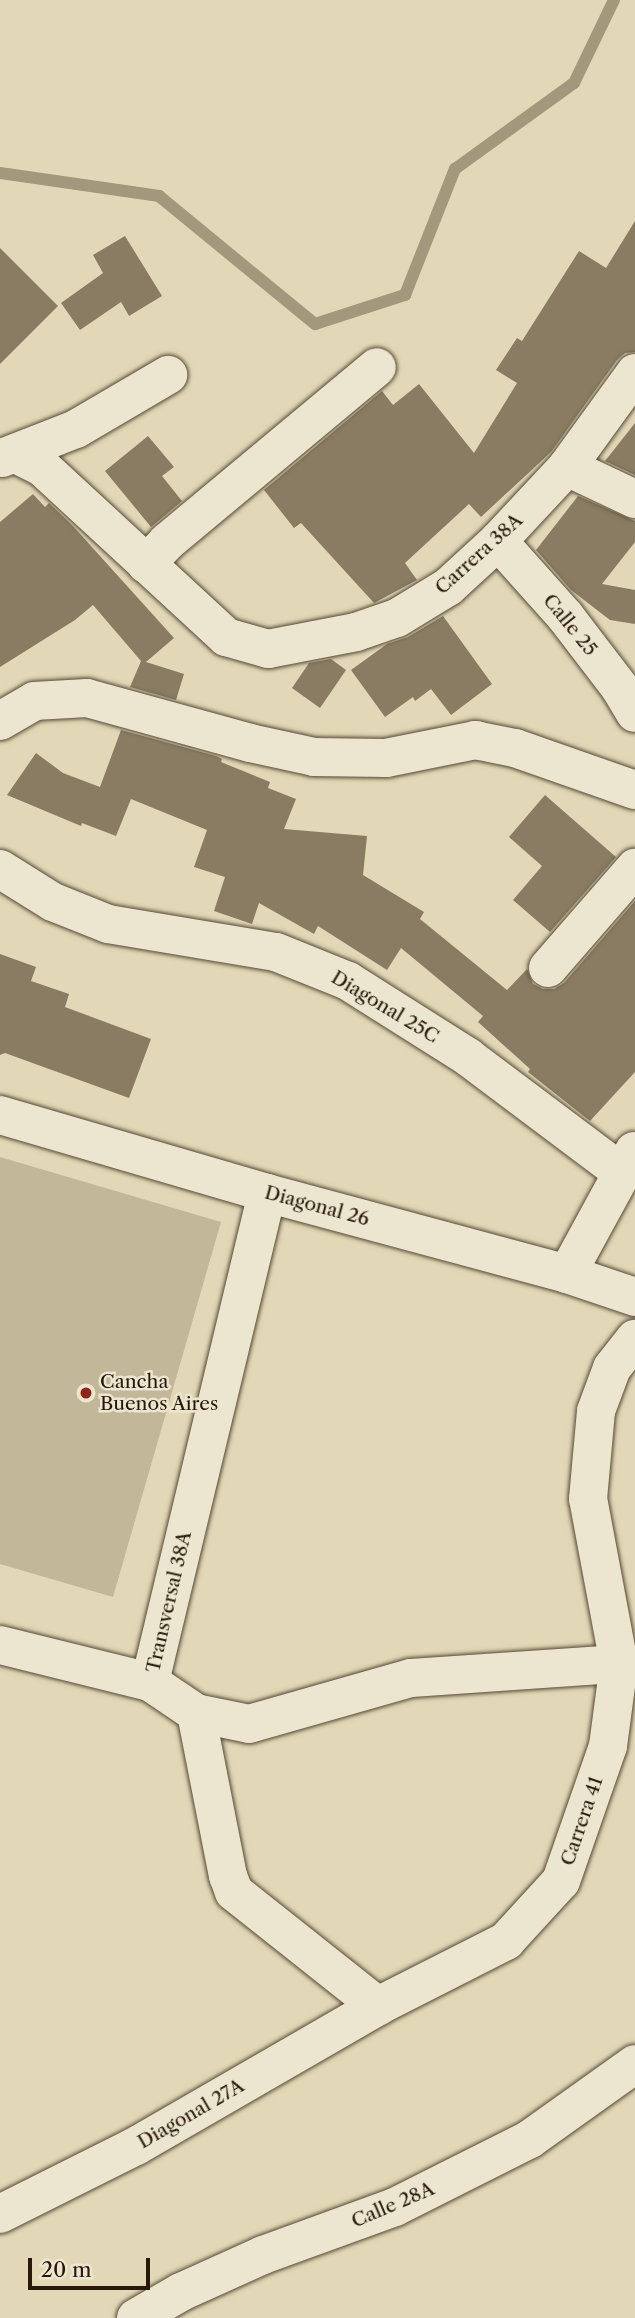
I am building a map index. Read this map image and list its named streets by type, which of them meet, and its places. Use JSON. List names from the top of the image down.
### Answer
{
  "streets": {
    "street": [
      "Carrera 38A",
      "Calle 25",
      "Diagonal 25C",
      "Diagonal 26",
      "Transversal 38A",
      "Carrera 41",
      "Diagonal 27A",
      "Calle 28A"
    ]
  },
  "crossings": [
    ["Carrera 38A", "Calle 25"],
    ["Diagonal 26", "Transversal 38A"],
    ["Carrera 41", "Diagonal 27A"]
  ],
  "places": ["Cancha Buenos Aires"],
  "scale_bar": "20 m"
}
